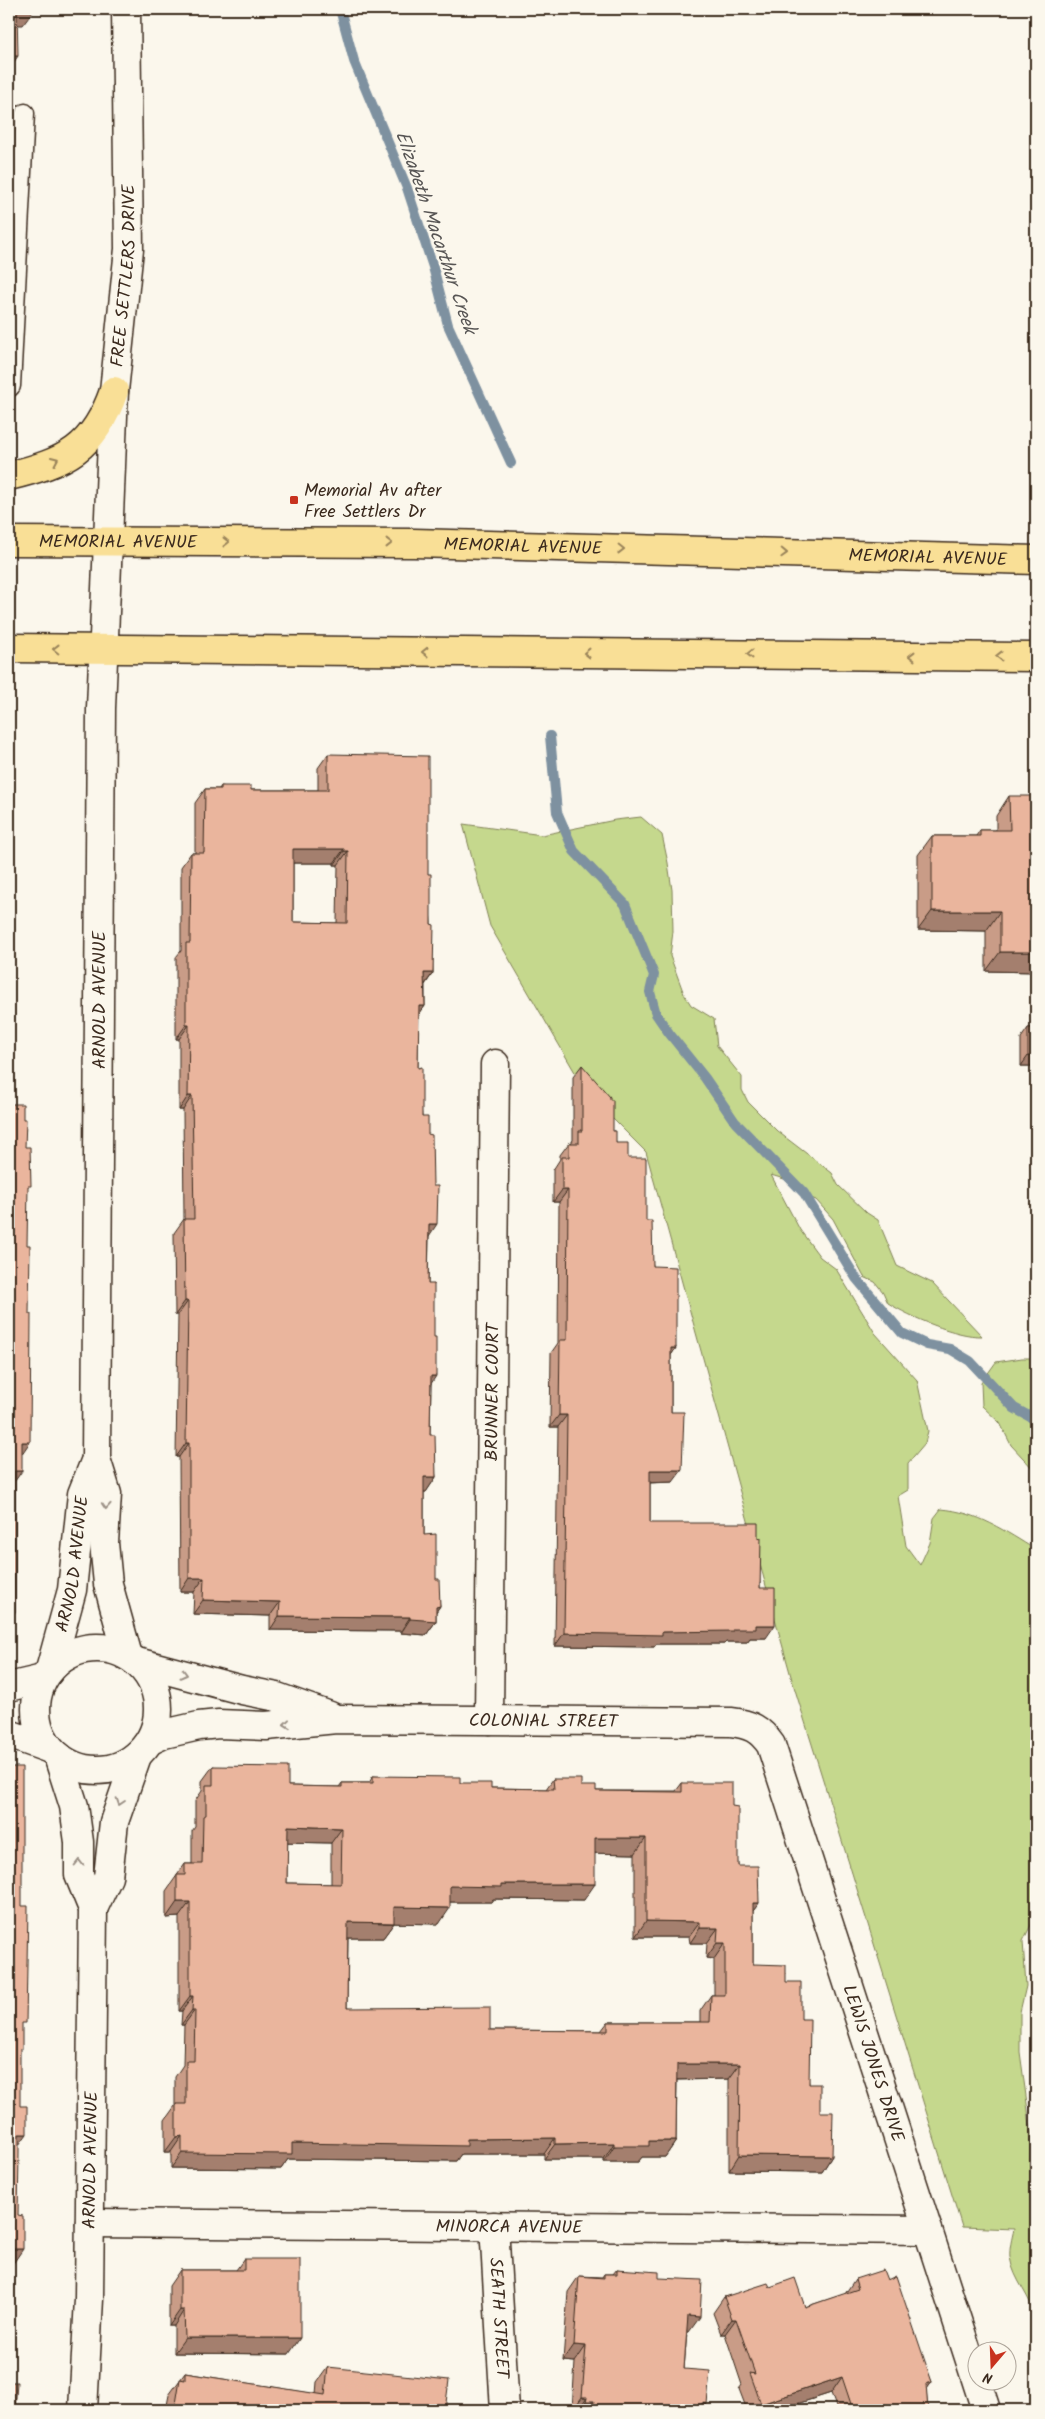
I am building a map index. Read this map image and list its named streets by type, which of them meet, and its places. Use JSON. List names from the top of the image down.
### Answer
{
  "streets": {
    "main road": ["MEMORIAL AVENUE"],
    "street": [
      "FREE SETTLERS DRIVE",
      "ARNOLD AVENUE",
      "BRUNNER COURT",
      "COLONIAL STREET",
      "LEWIS JONES DRIVE",
      "MINORCA AVENUE",
      "SEATH STREET"
    ]
  },
  "crossings": [
    ["FREE SETTLERS DRIVE", "MEMORIAL AVENUE"],
    ["FREE SETTLERS DRIVE", "ARNOLD AVENUE"],
    ["MEMORIAL AVENUE", "ARNOLD AVENUE"],
    ["ARNOLD AVENUE", "COLONIAL STREET"],
    ["ARNOLD AVENUE", "MINORCA AVENUE"],
    ["BRUNNER COURT", "COLONIAL STREET"],
    ["COLONIAL STREET", "LEWIS JONES DRIVE"],
    ["LEWIS JONES DRIVE", "MINORCA AVENUE"],
    ["MINORCA AVENUE", "SEATH STREET"]
  ],
  "water": ["Elizabeth Macarthur Creek"],
  "places": {
    "transit": ["Memorial Av after Free Settlers Dr"]
  },
  "north": "bottom"
}
